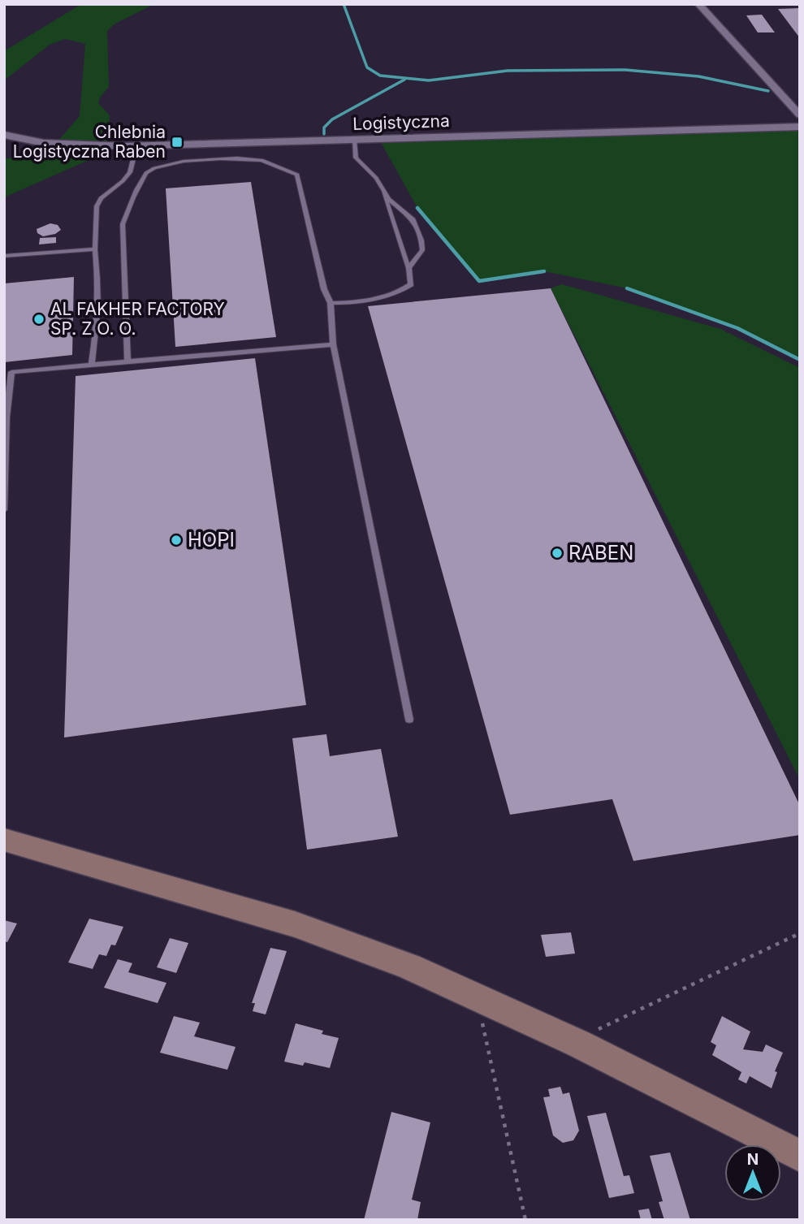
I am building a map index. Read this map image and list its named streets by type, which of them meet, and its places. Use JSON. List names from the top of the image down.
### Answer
{
  "streets": {
    "street": ["Logistyczna"]
  },
  "places": {
    "transit": ["Chlebnia Logistyczna Raben"],
    "other": ["AL FAKHER FACTORY SP. Z O. O.", "HOPI", "RABEN"]
  },
  "north": "top"
}
